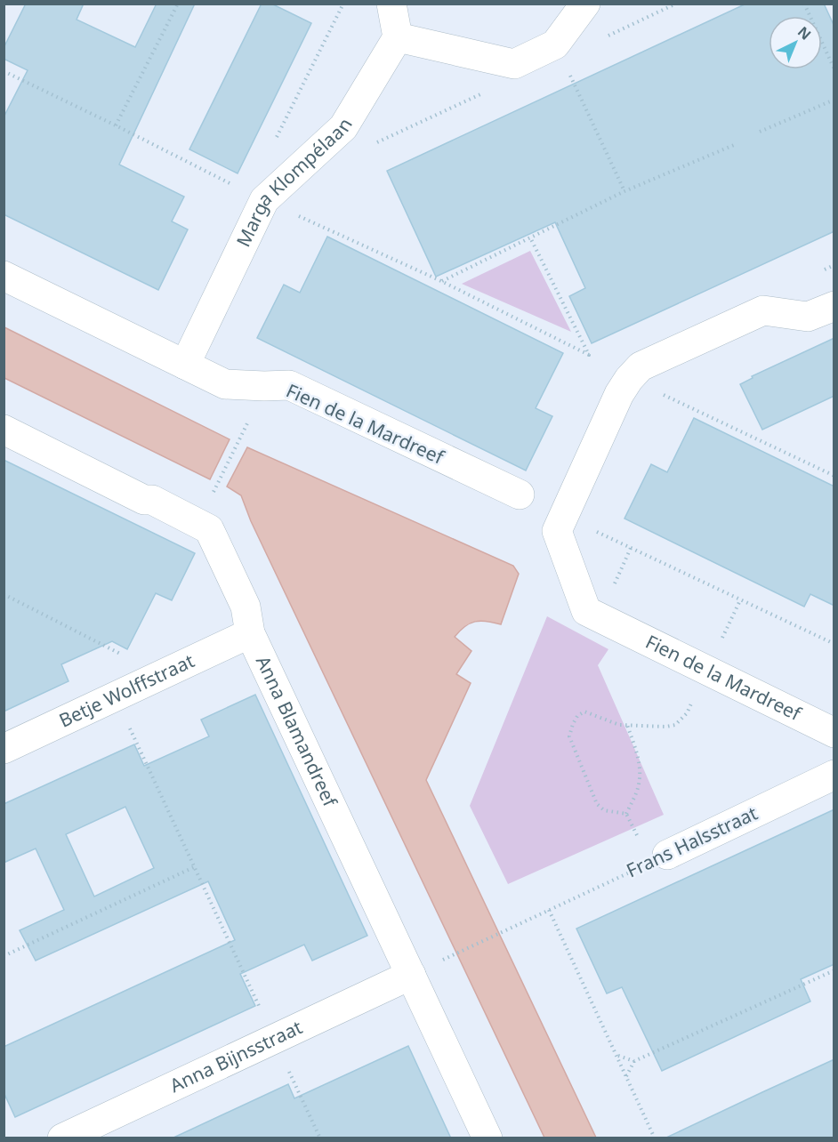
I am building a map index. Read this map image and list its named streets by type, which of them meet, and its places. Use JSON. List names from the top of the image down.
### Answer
{
  "streets": {
    "street": [
      "Marga Klompélaan",
      "Fien de la Mardreef",
      "Betje Wolffstraat",
      "Anna Blamandreef",
      "Frans Halsstraat",
      "Anna Bijnsstraat"
    ]
  },
  "crossings": [
    ["Marga Klompélaan", "Fien de la Mardreef"],
    ["Betje Wolffstraat", "Anna Blamandreef"],
    ["Anna Blamandreef", "Anna Bijnsstraat"]
  ],
  "north": "top right"
}
